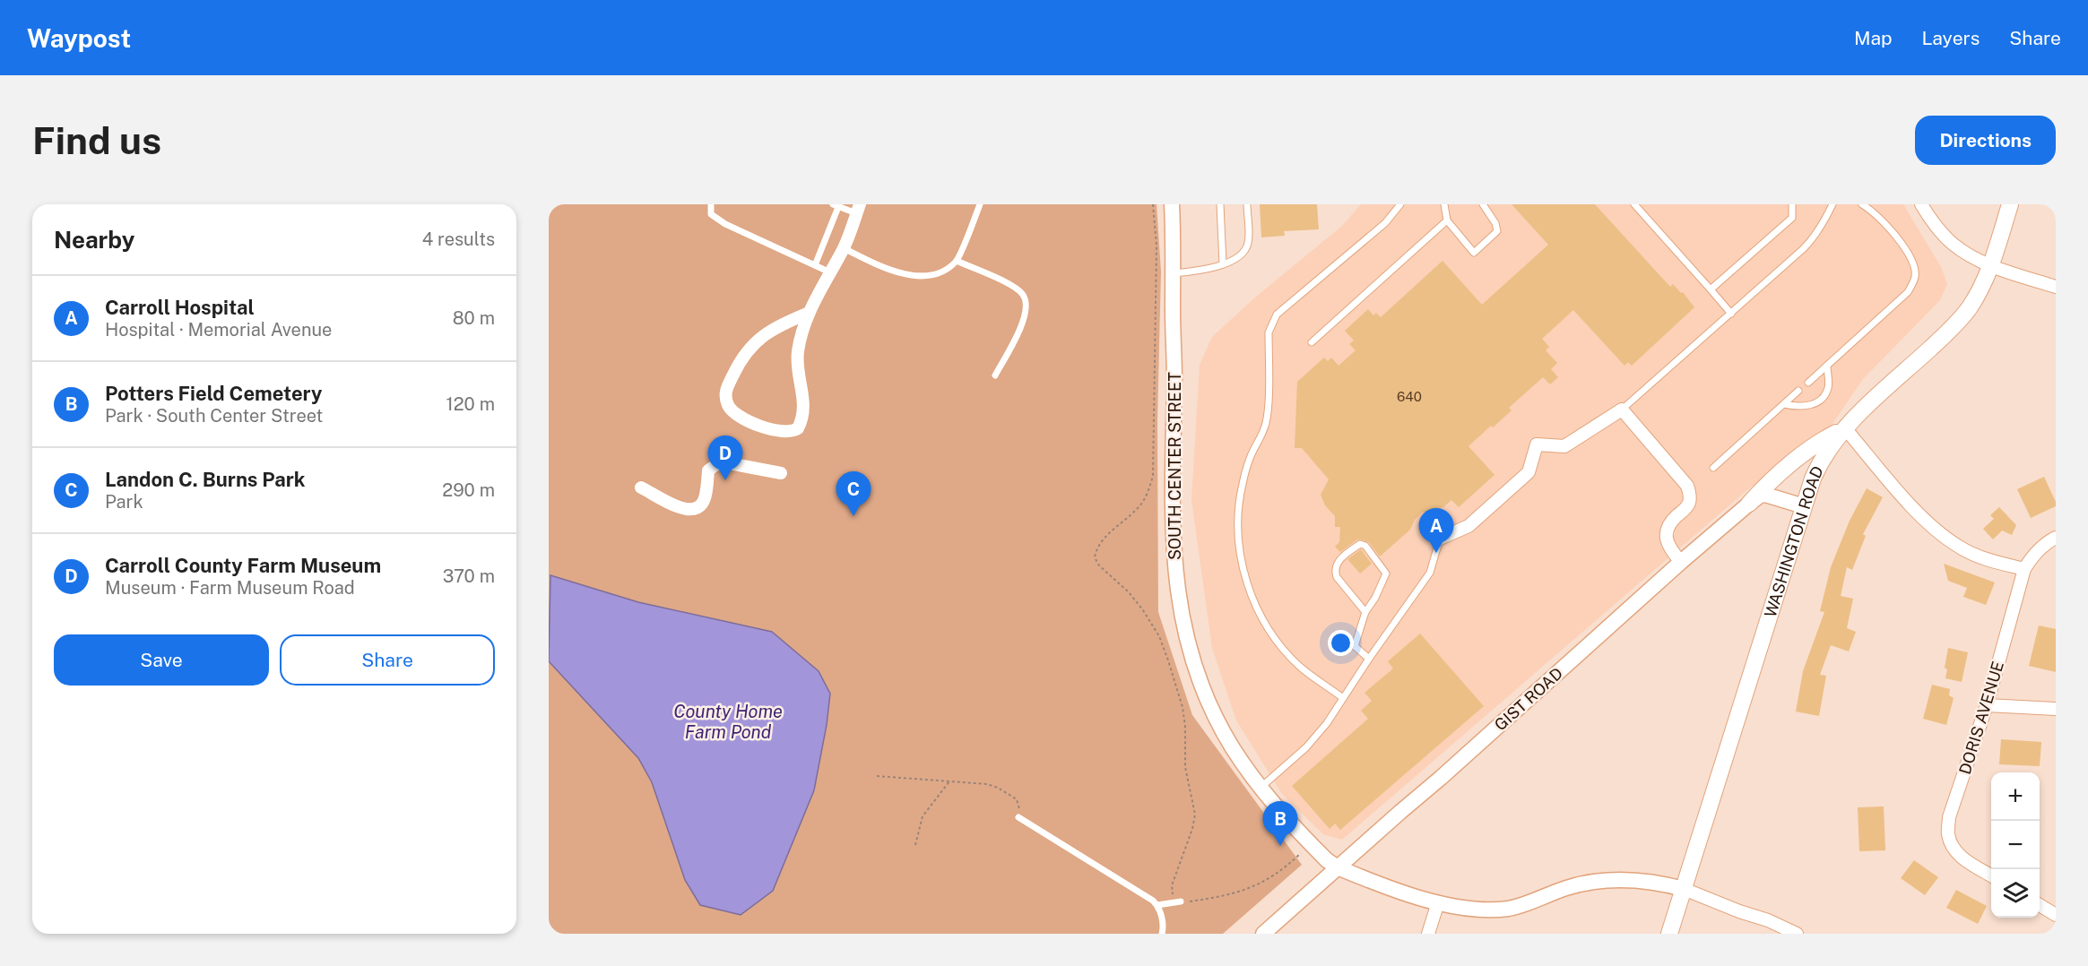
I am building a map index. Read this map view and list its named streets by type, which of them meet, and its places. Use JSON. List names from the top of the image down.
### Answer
{
  "streets": {
    "main road": ["WASHINGTON ROAD"],
    "street": ["SOUTH CENTER STREET", "GIST ROAD", "DORIS AVENUE"]
  },
  "crossings": [
    ["SOUTH CENTER STREET", "WASHINGTON ROAD"],
    ["SOUTH CENTER STREET", "GIST ROAD"],
    ["WASHINGTON ROAD", "GIST ROAD"]
  ],
  "water": ["County Home Farm Pond"],
  "house_numbers": ["640"],
  "page": {
    "header": "Waypost",
    "nav": ["Map", "Layers", "Share"],
    "buttons": [
      "Directions",
      ["Save", "Share"]
    ],
    "title": "Find us",
    "heading": ["Nearby", "4 results"],
    "list": [
      {
        "mark": "A",
        "name": "Carroll Hospital",
        "note": "Hospital · Memorial Avenue",
        "value": "80 m"
      },
      {
        "mark": "B",
        "name": "Potters Field Cemetery",
        "note": "Park · South Center Street",
        "value": "120 m"
      },
      {
        "mark": "C",
        "name": "Landon C. Burns Park",
        "note": "Park",
        "value": "290 m"
      },
      {
        "mark": "D",
        "name": "Carroll County Farm Museum",
        "note": "Museum · Farm Museum Road",
        "value": "370 m"
      }
    ],
    "pins": [
      "D",
      "C",
      "A",
      "B"
    ],
    "map_buttons": ["+", "−"]
  }
}
